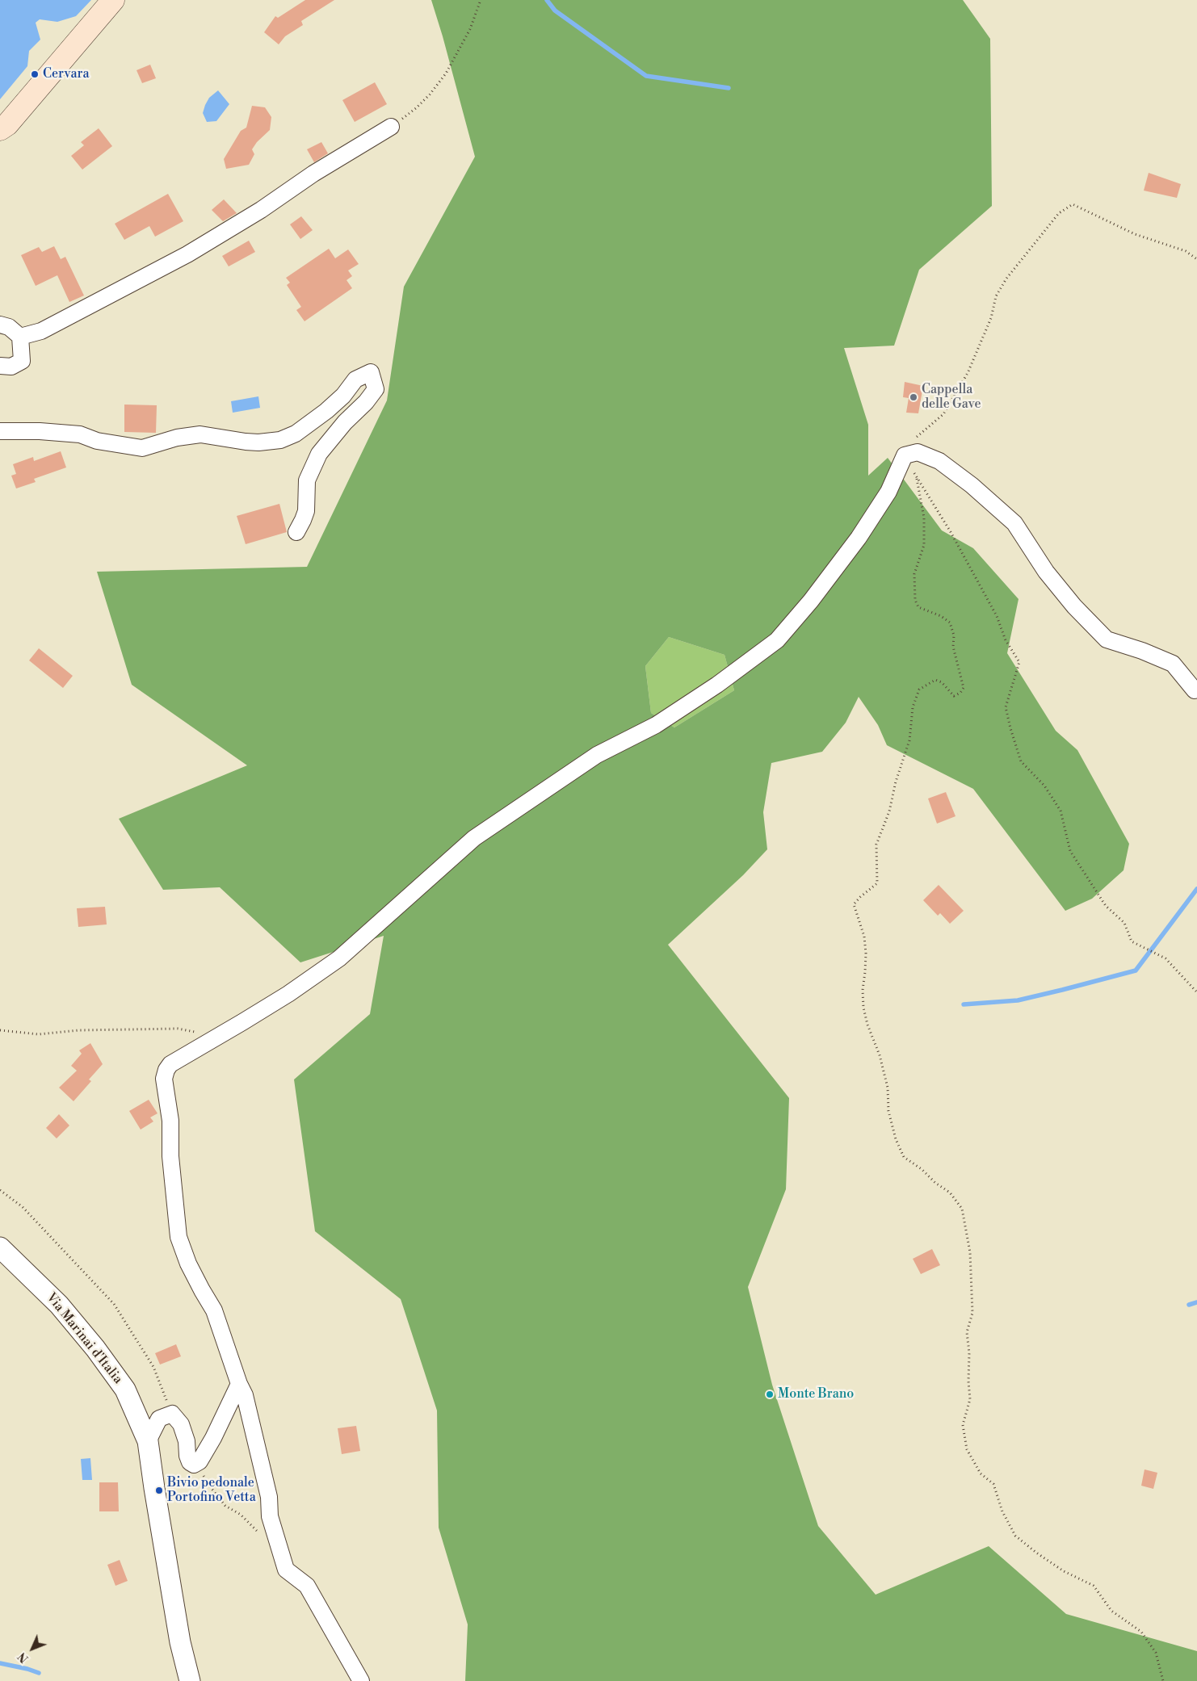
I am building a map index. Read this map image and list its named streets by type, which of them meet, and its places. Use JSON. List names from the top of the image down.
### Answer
{
  "streets": {
    "street": ["Via Marinai d'Italia"]
  },
  "places": [
    "Cervara",
    "Cappella delle Gave",
    "Monte Brano",
    "Bivio pedonale Portofino Vetta"
  ],
  "north": "bottom left"
}
